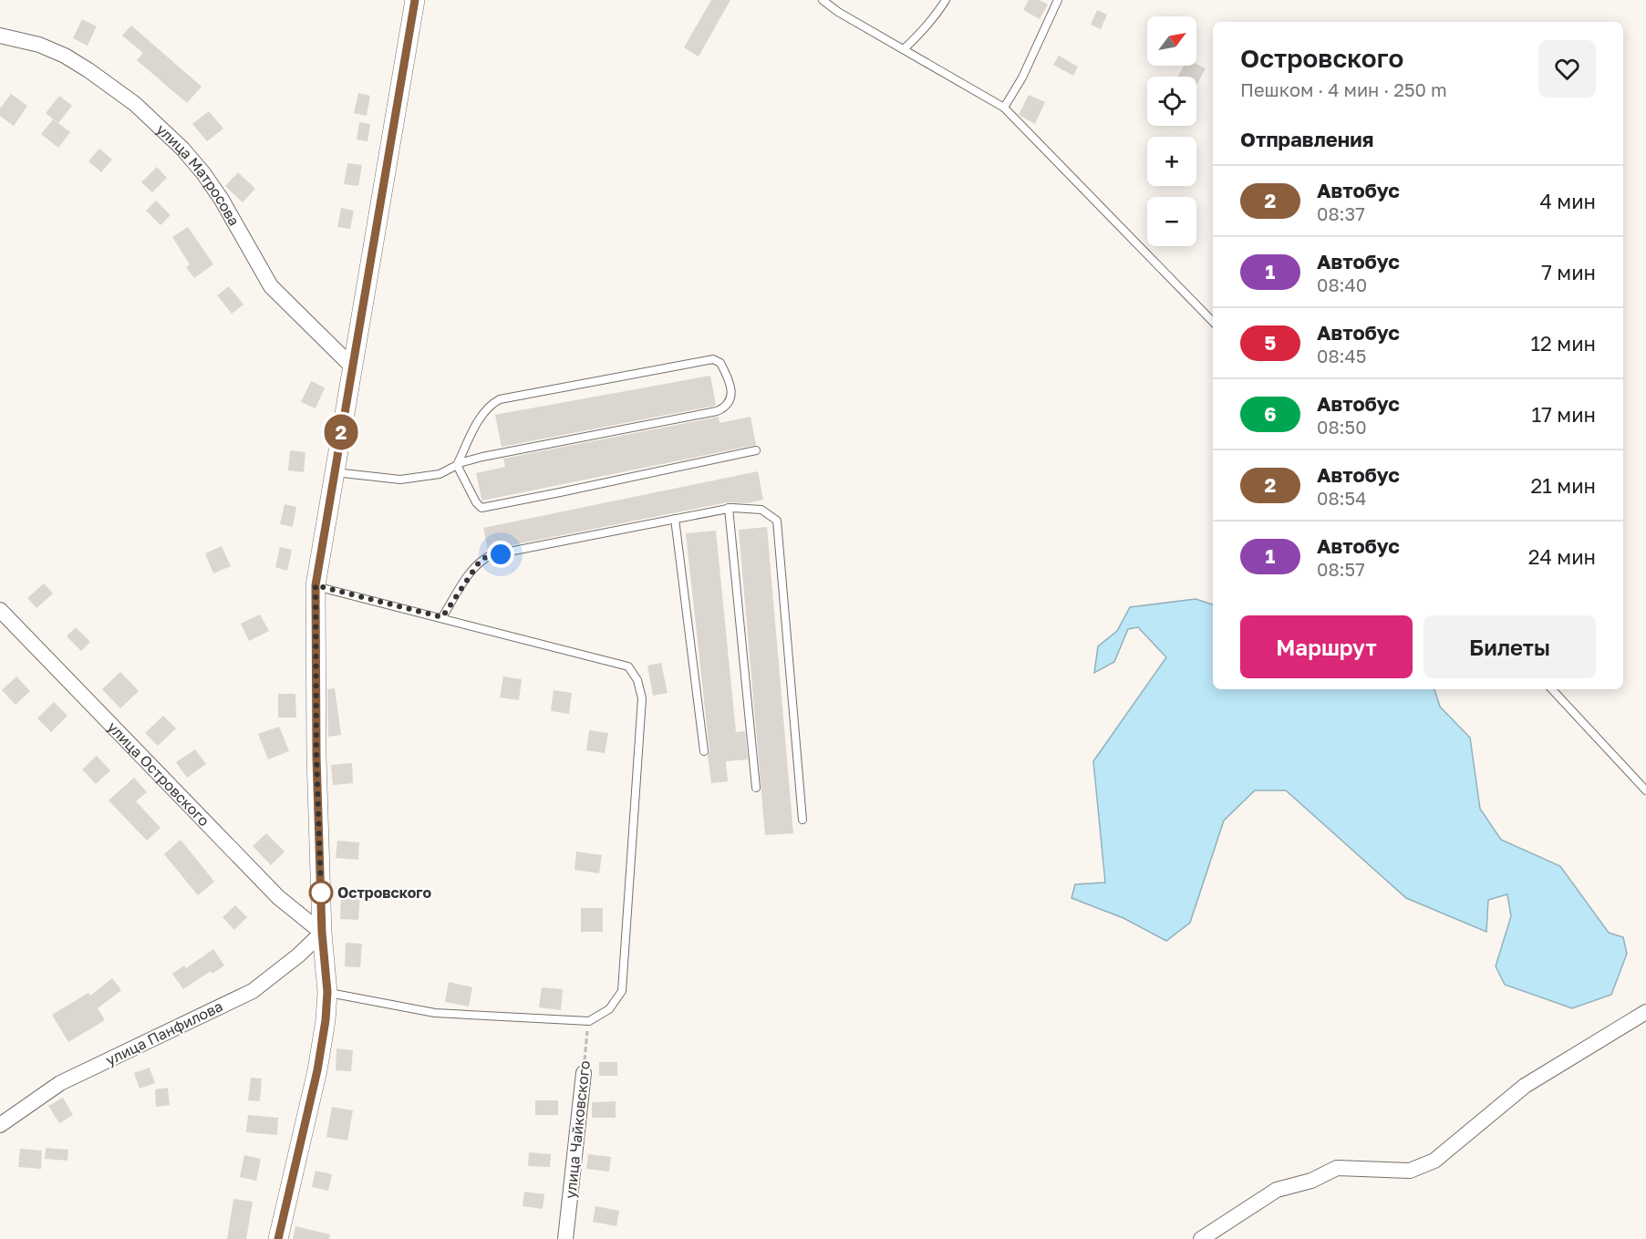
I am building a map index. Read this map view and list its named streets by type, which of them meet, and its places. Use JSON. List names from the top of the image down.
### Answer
{
  "streets": {
    "street": [
      "улица Матросова",
      "улица Островского",
      "улица Панфилова",
      "улица Чайковского"
    ]
  },
  "crossings": [
    ["улица Островского", "улица Панфилова"]
  ],
  "places": ["Островского"],
  "lines": ["bus line 2"],
  "north": "top right",
  "page": {
    "on_map": "2",
    "map_buttons": ["+", "−"],
    "heading": [
      ["Островского", "Пешком · 4 мин · 250 m"],
      "Отправления"
    ],
    "list": [
      {
        "mark": "2",
        "name": "Автобус",
        "note": "08:37",
        "value": "4 мин"
      },
      {
        "mark": "1",
        "name": "Автобус",
        "note": "08:40",
        "value": "7 мин"
      },
      {
        "mark": "5",
        "name": "Автобус",
        "note": "08:45",
        "value": "12 мин"
      },
      {
        "mark": "6",
        "name": "Автобус",
        "note": "08:50",
        "value": "17 мин"
      },
      {
        "mark": "2",
        "name": "Автобус",
        "note": "08:54",
        "value": "21 мин"
      },
      {
        "mark": "1",
        "name": "Автобус",
        "note": "08:57",
        "value": "24 мин"
      }
    ],
    "buttons": ["Маршрут", "Билеты"]
  }
}
